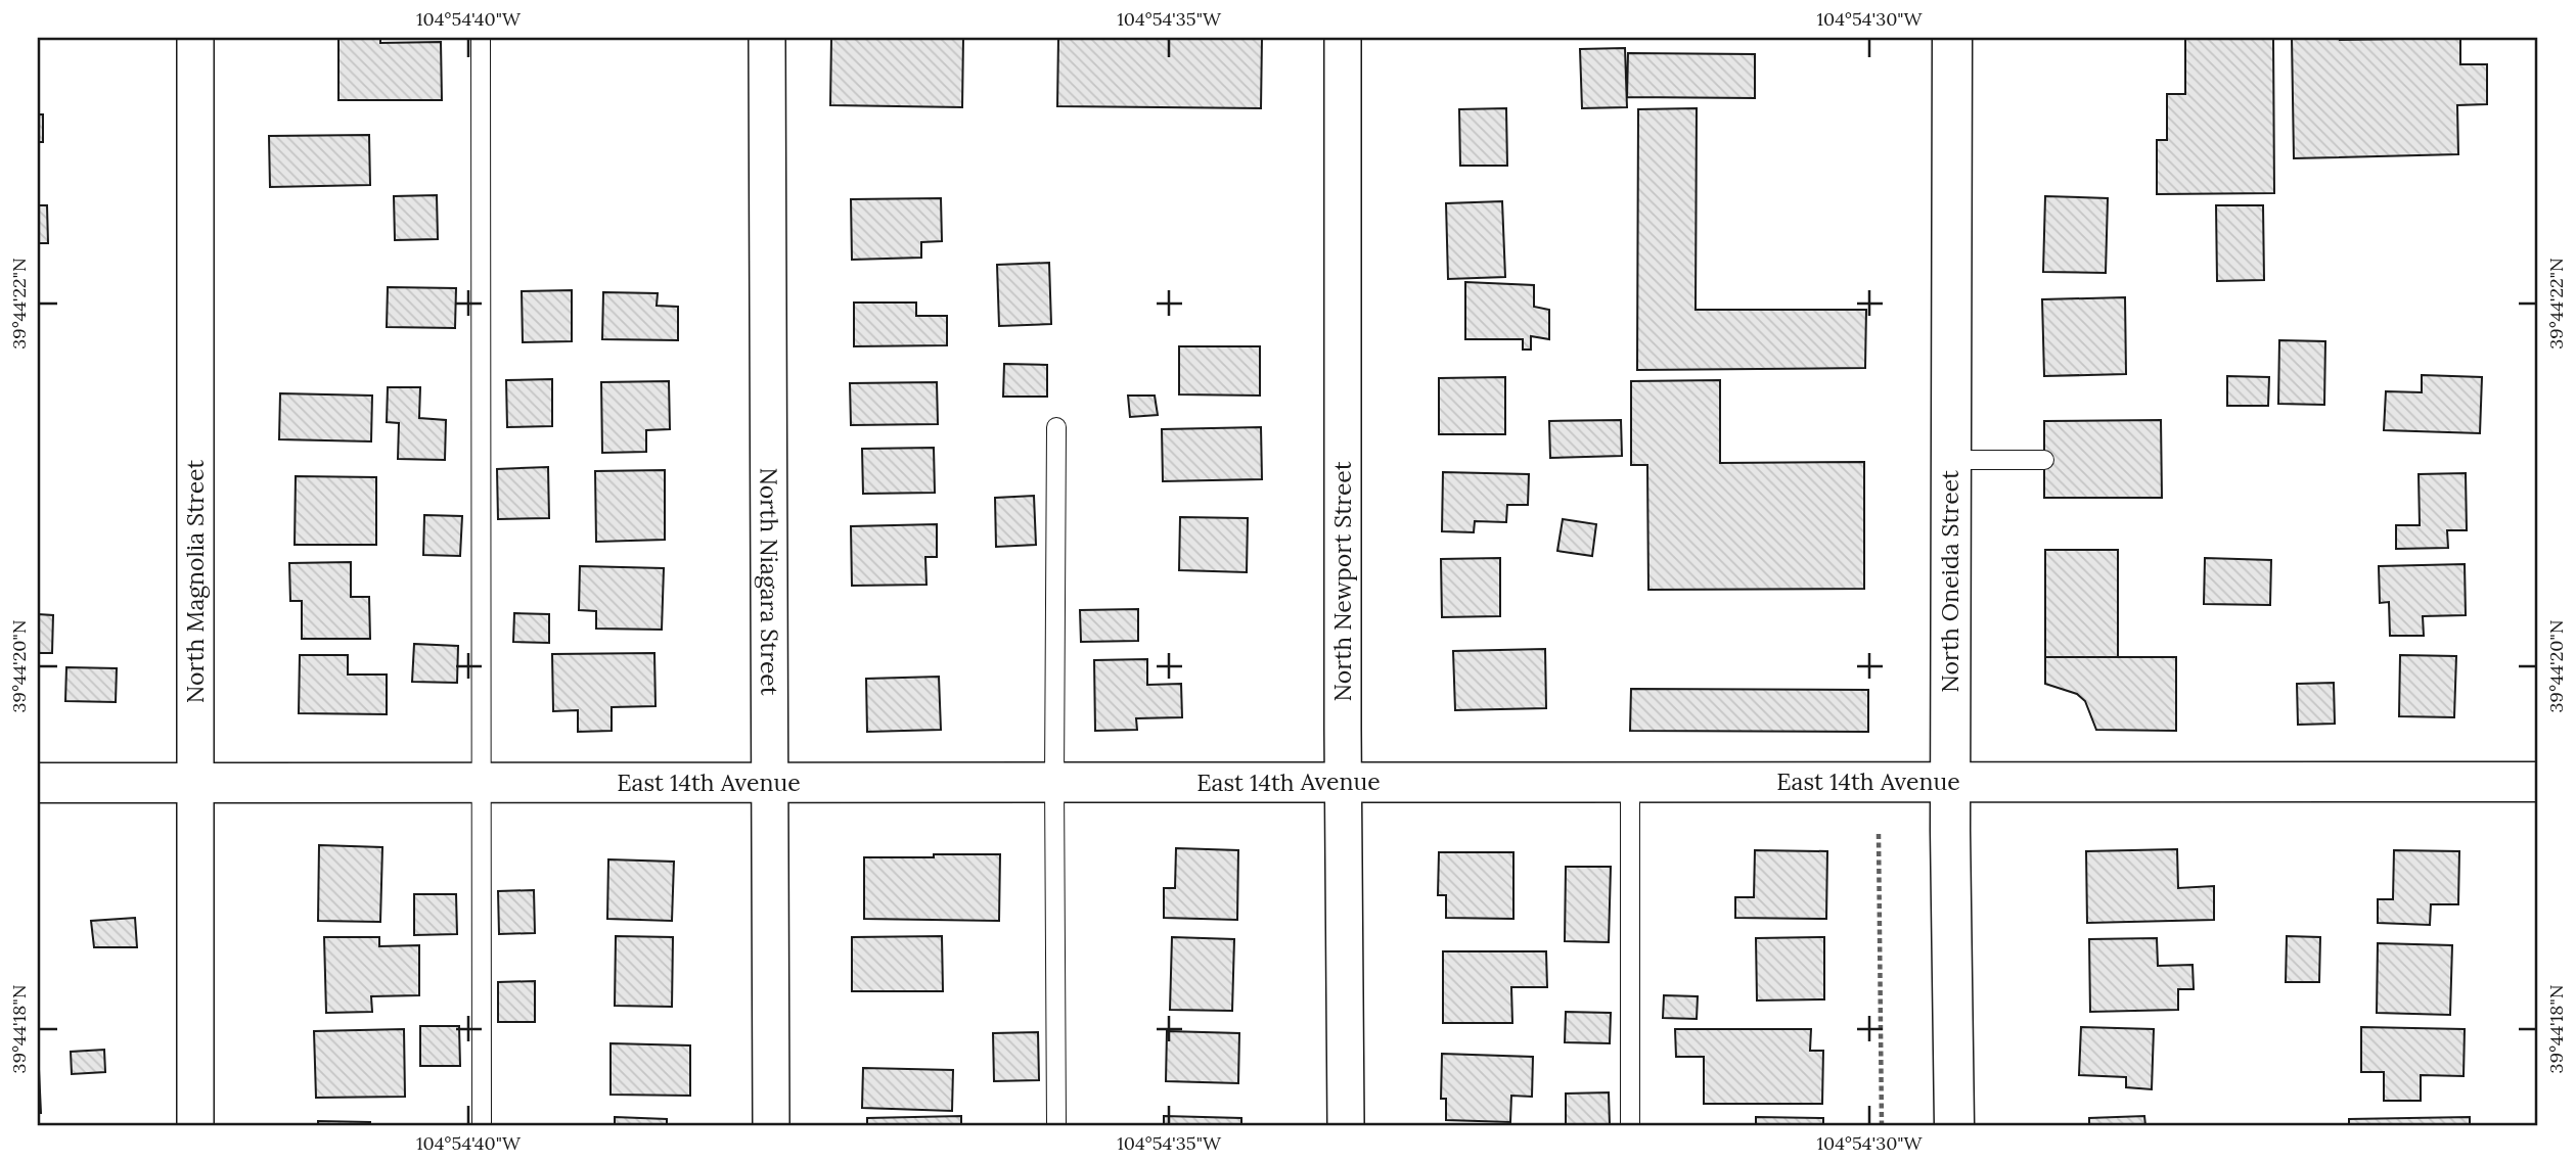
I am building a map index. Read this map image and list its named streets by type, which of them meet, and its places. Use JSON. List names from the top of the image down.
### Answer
{
  "streets": {
    "main road": ["North Oneida Street", "East 14th Avenue"],
    "street": ["North Magnolia Street", "North Niagara Street", "North Newport Street"]
  },
  "crossings": [
    ["North Magnolia Street", "East 14th Avenue"],
    ["North Niagara Street", "East 14th Avenue"],
    ["North Newport Street", "East 14th Avenue"],
    ["North Oneida Street", "East 14th Avenue"]
  ],
  "coordinates": [
    "104°54'40\"W",
    "104°54'35\"W",
    "104°54'30\"W",
    "39°44'22\"N",
    "39°44'20\"N",
    "39°44'18\"N"
  ]
}
